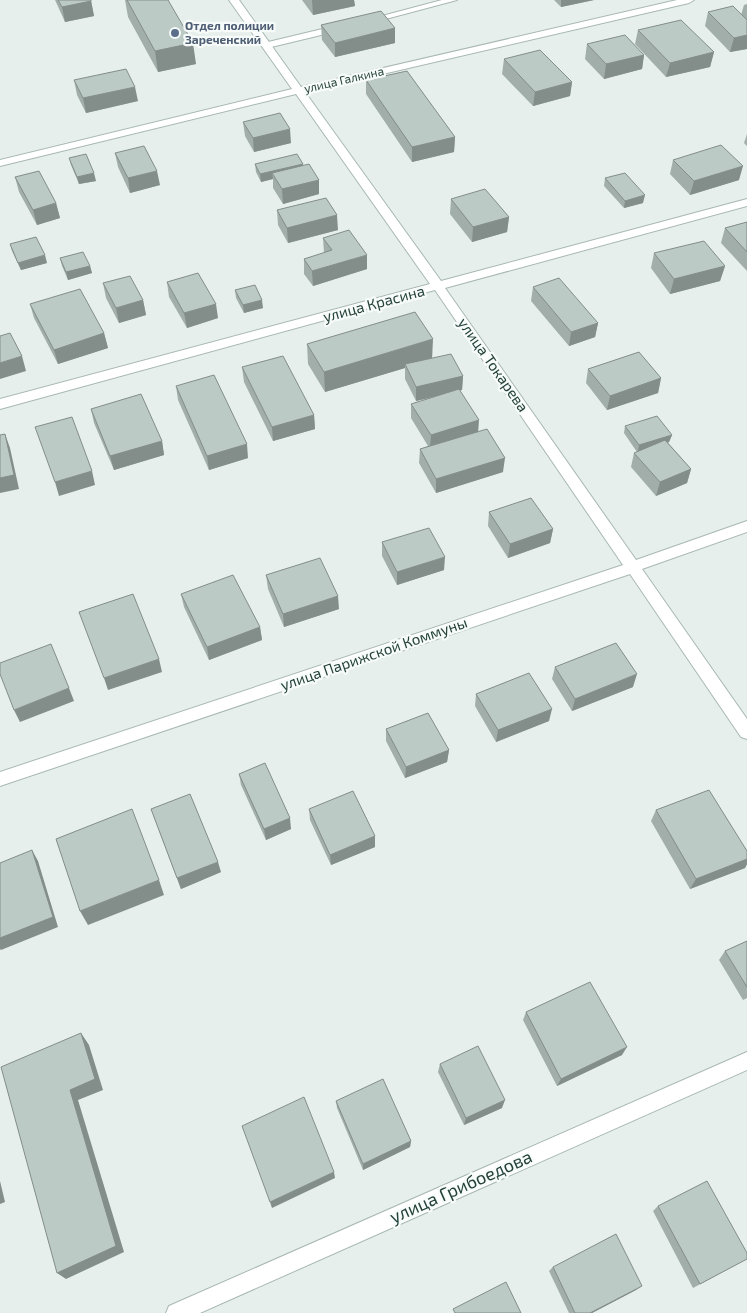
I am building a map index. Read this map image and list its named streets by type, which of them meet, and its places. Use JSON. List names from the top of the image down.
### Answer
{
  "streets": {
    "street": [
      "улица Галкина",
      "улица Красина",
      "улица Токарева",
      "улица Парижской Коммуны",
      "улица Грибоедова"
    ]
  },
  "crossings": [
    ["улица Галкина", "улица Токарева"],
    ["улица Красина", "улица Токарева"],
    ["улица Токарева", "улица Парижской Коммуны"]
  ],
  "places": ["Отдел полиции Зареченский"]
}
